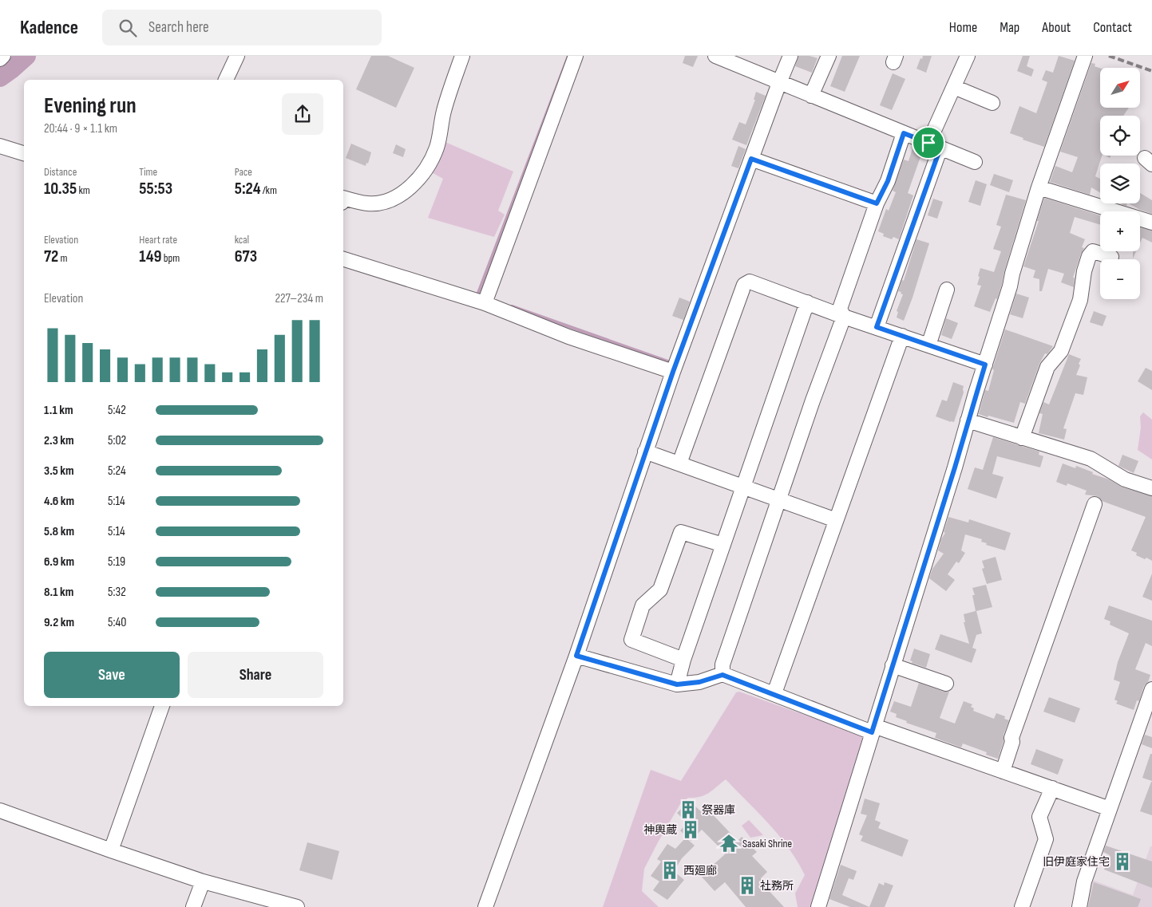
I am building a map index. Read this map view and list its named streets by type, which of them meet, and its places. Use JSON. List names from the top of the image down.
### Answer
{
  "places": {
    "building": [
      "祭器庫",
      "神輿蔵",
      "旧伊庭家住宅",
      "西廻廊",
      "社務所"
    ],
    "temple": ["Sasaki Shrine"]
  },
  "north": "top right",
  "page": {
    "header": "Kadence",
    "search": "Search here",
    "nav": [
      "Home",
      "Map",
      "About",
      "Contact"
    ],
    "map_buttons": ["+", "−"],
    "heading": ["Evening run", "20:44 · 9 × 1.1 km"],
    "stats": [
      ["Distance", "10.35 km"],
      ["Time", "55:53"],
      ["Pace", "5:24 /km"],
      ["Elevation", "72 m"],
      ["Heart rate", "149 bpm"],
      ["kcal", "673"]
    ],
    "chart": ["Elevation", "227–234 m"],
    "list": [
      {
        "name": "1.1 km",
        "note": "5:42"
      },
      {
        "name": "2.3 km",
        "note": "5:02"
      },
      {
        "name": "3.5 km",
        "note": "5:24"
      },
      {
        "name": "4.6 km",
        "note": "5:14"
      },
      {
        "name": "5.8 km",
        "note": "5:14"
      },
      {
        "name": "6.9 km",
        "note": "5:19"
      },
      {
        "name": "8.1 km",
        "note": "5:32"
      },
      {
        "name": "9.2 km",
        "note": "5:40"
      }
    ],
    "buttons": ["Save", "Share"]
  }
}
